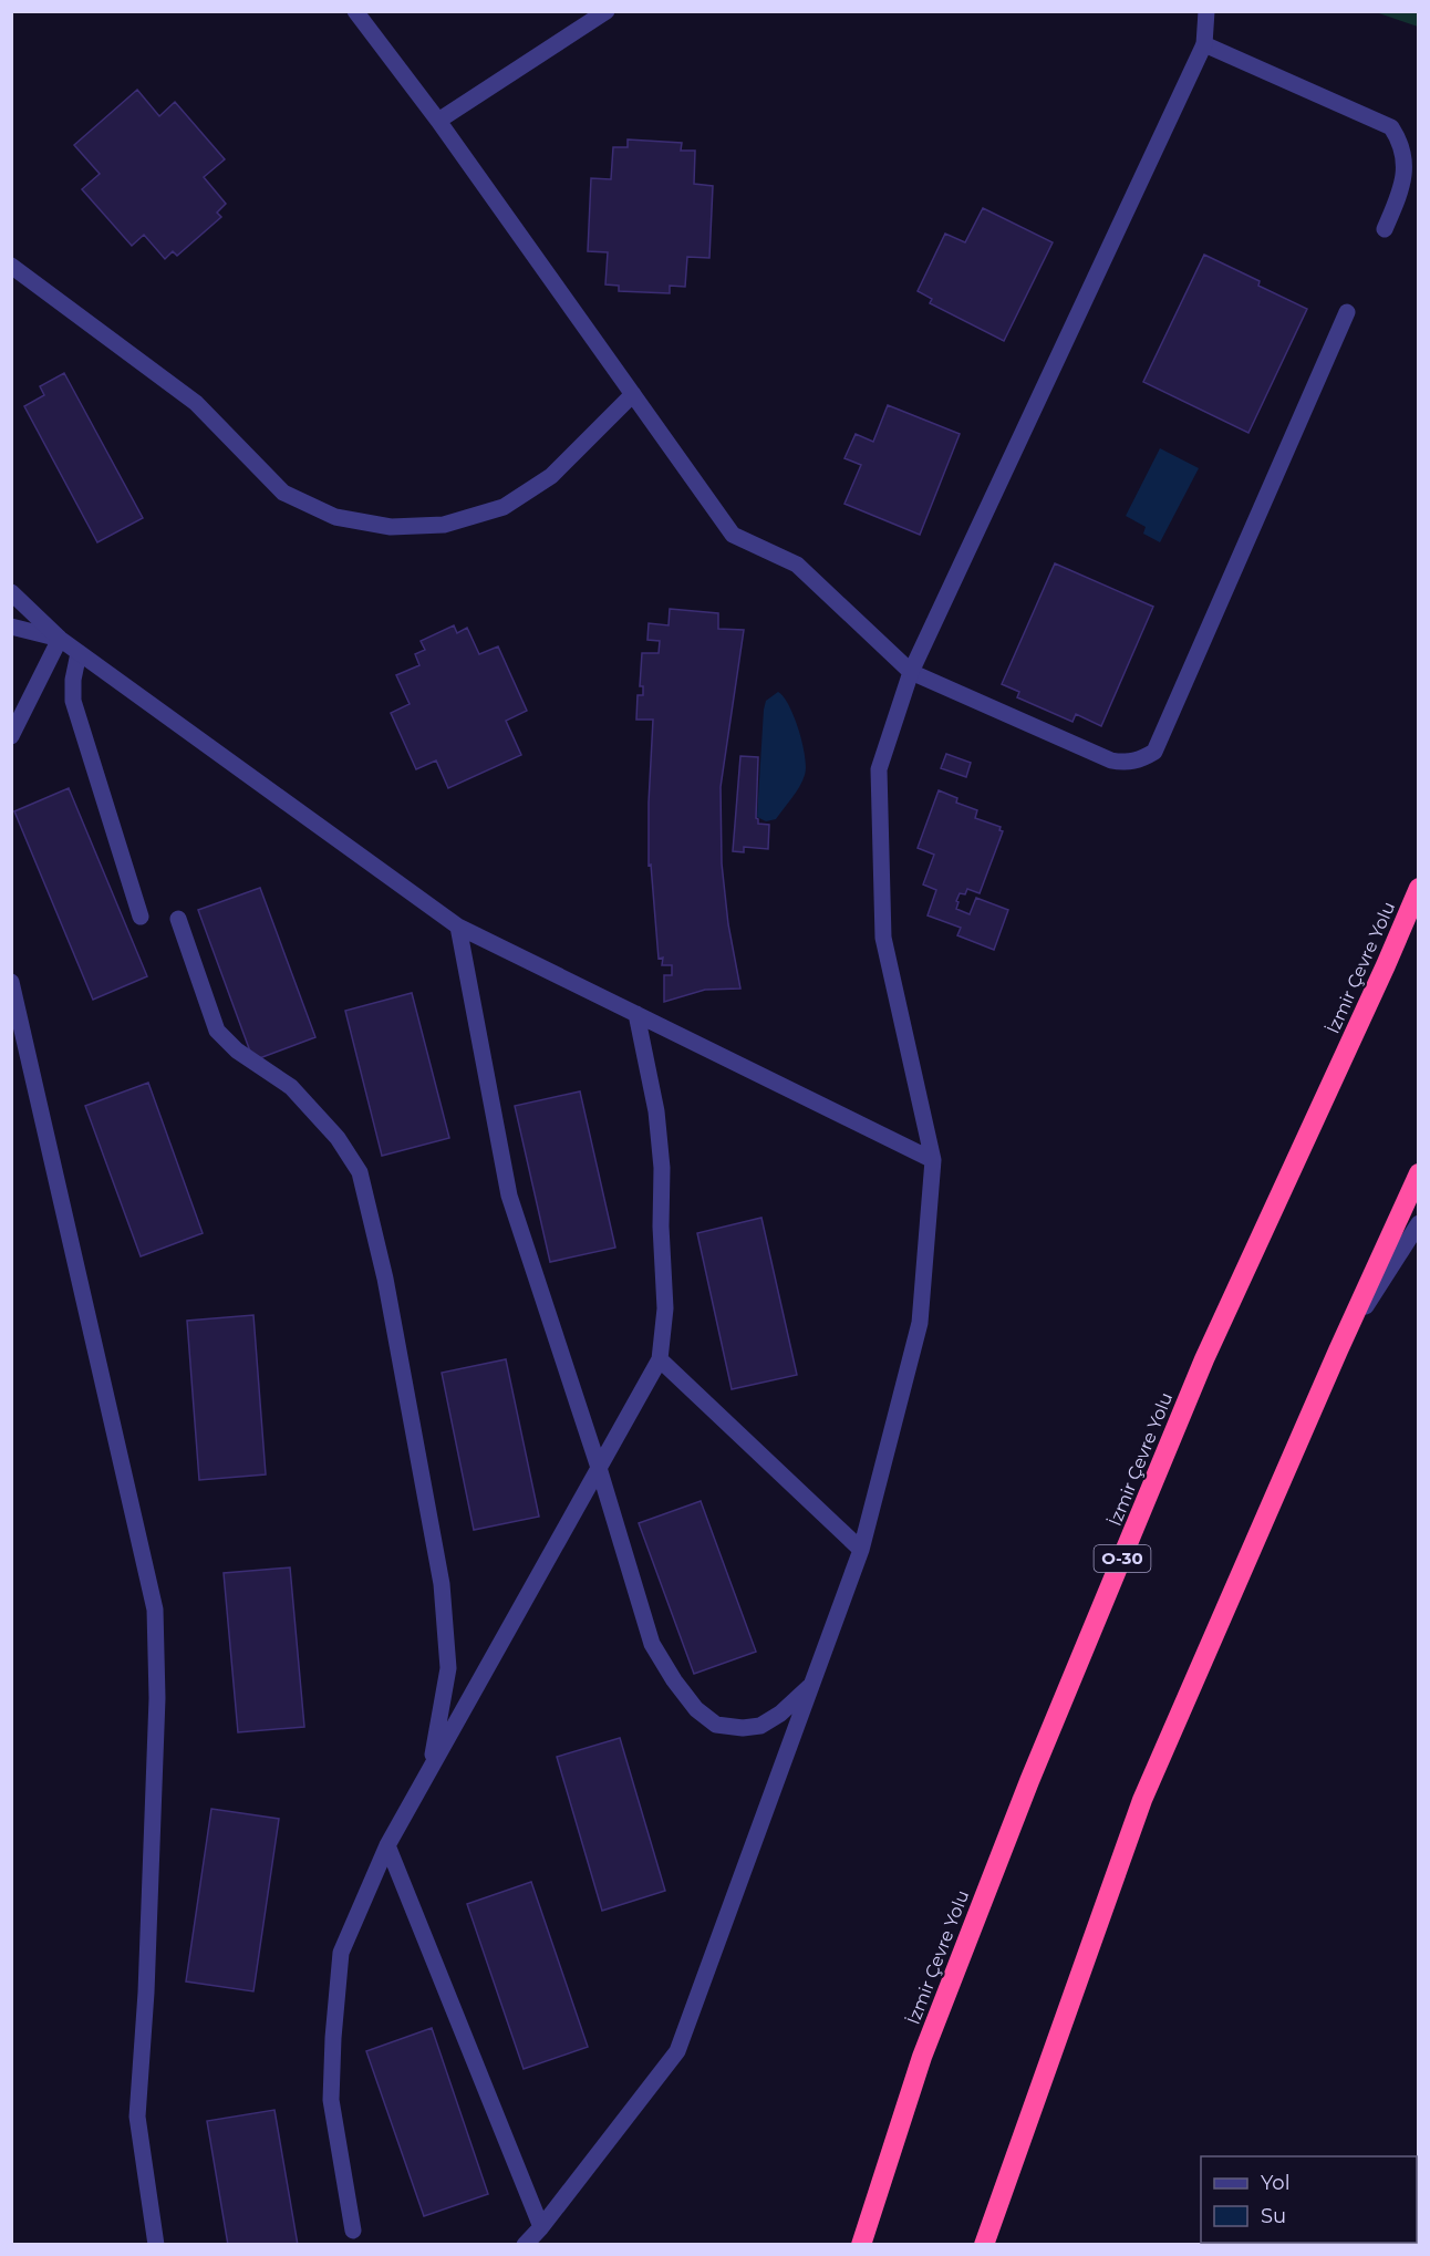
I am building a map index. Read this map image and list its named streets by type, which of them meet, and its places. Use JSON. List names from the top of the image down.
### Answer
{
  "streets": {
    "highway": ["İzmir Çevre Yolu", "O-30"]
  },
  "legend": ["Yol", "Su"]
}
